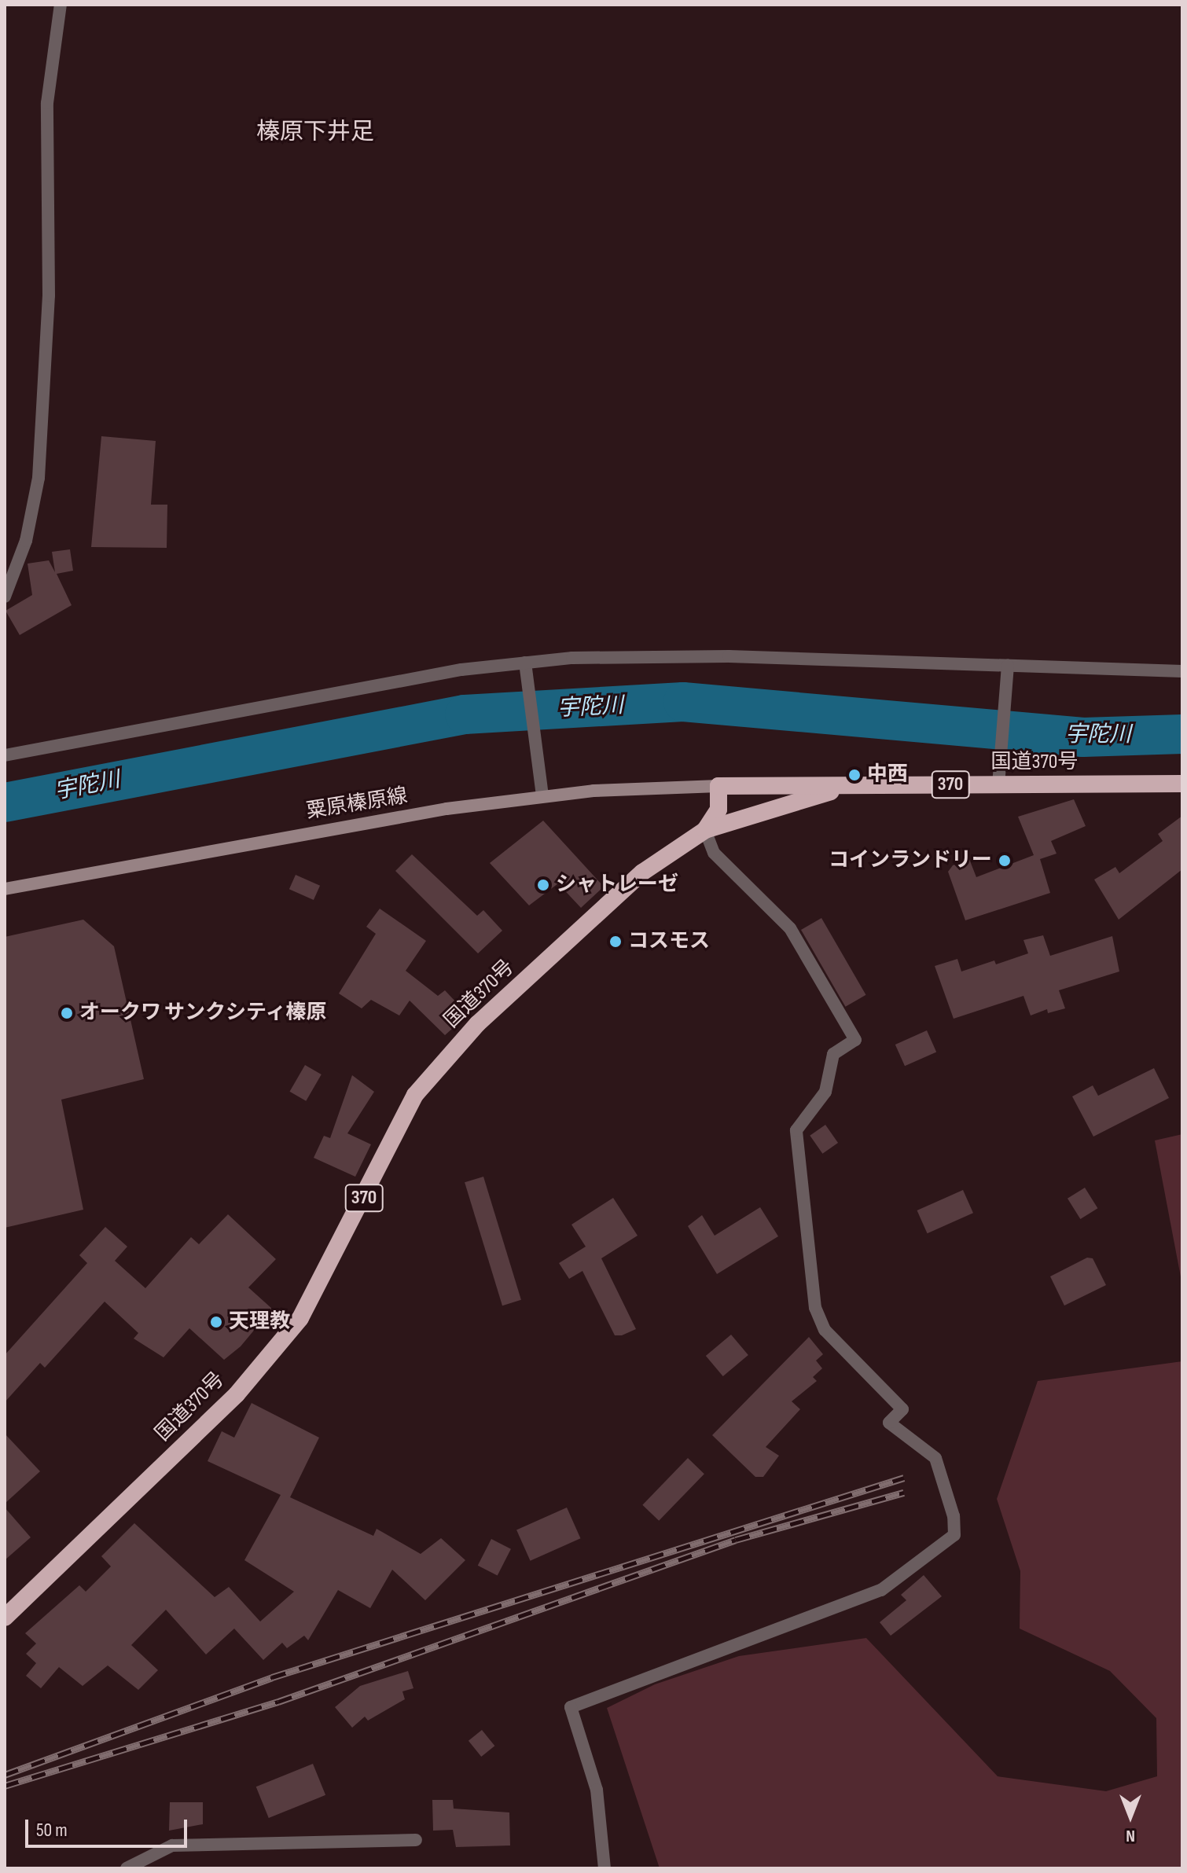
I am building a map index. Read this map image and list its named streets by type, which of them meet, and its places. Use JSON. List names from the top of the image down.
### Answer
{
  "streets": {
    "highway": ["国道370号", "370"],
    "main road": ["粟原榛原線"]
  },
  "crossings": [
    ["国道370号", "粟原榛原線"]
  ],
  "districts": ["榛原下井足"],
  "water": ["宇陀川"],
  "places": [
    "中西",
    "コインランドリー",
    "シャトレーゼ",
    "コスモス",
    "オークワ サンクシティ榛原",
    "天理教"
  ],
  "scale_bar": "50 m",
  "north": "bottom"
}
